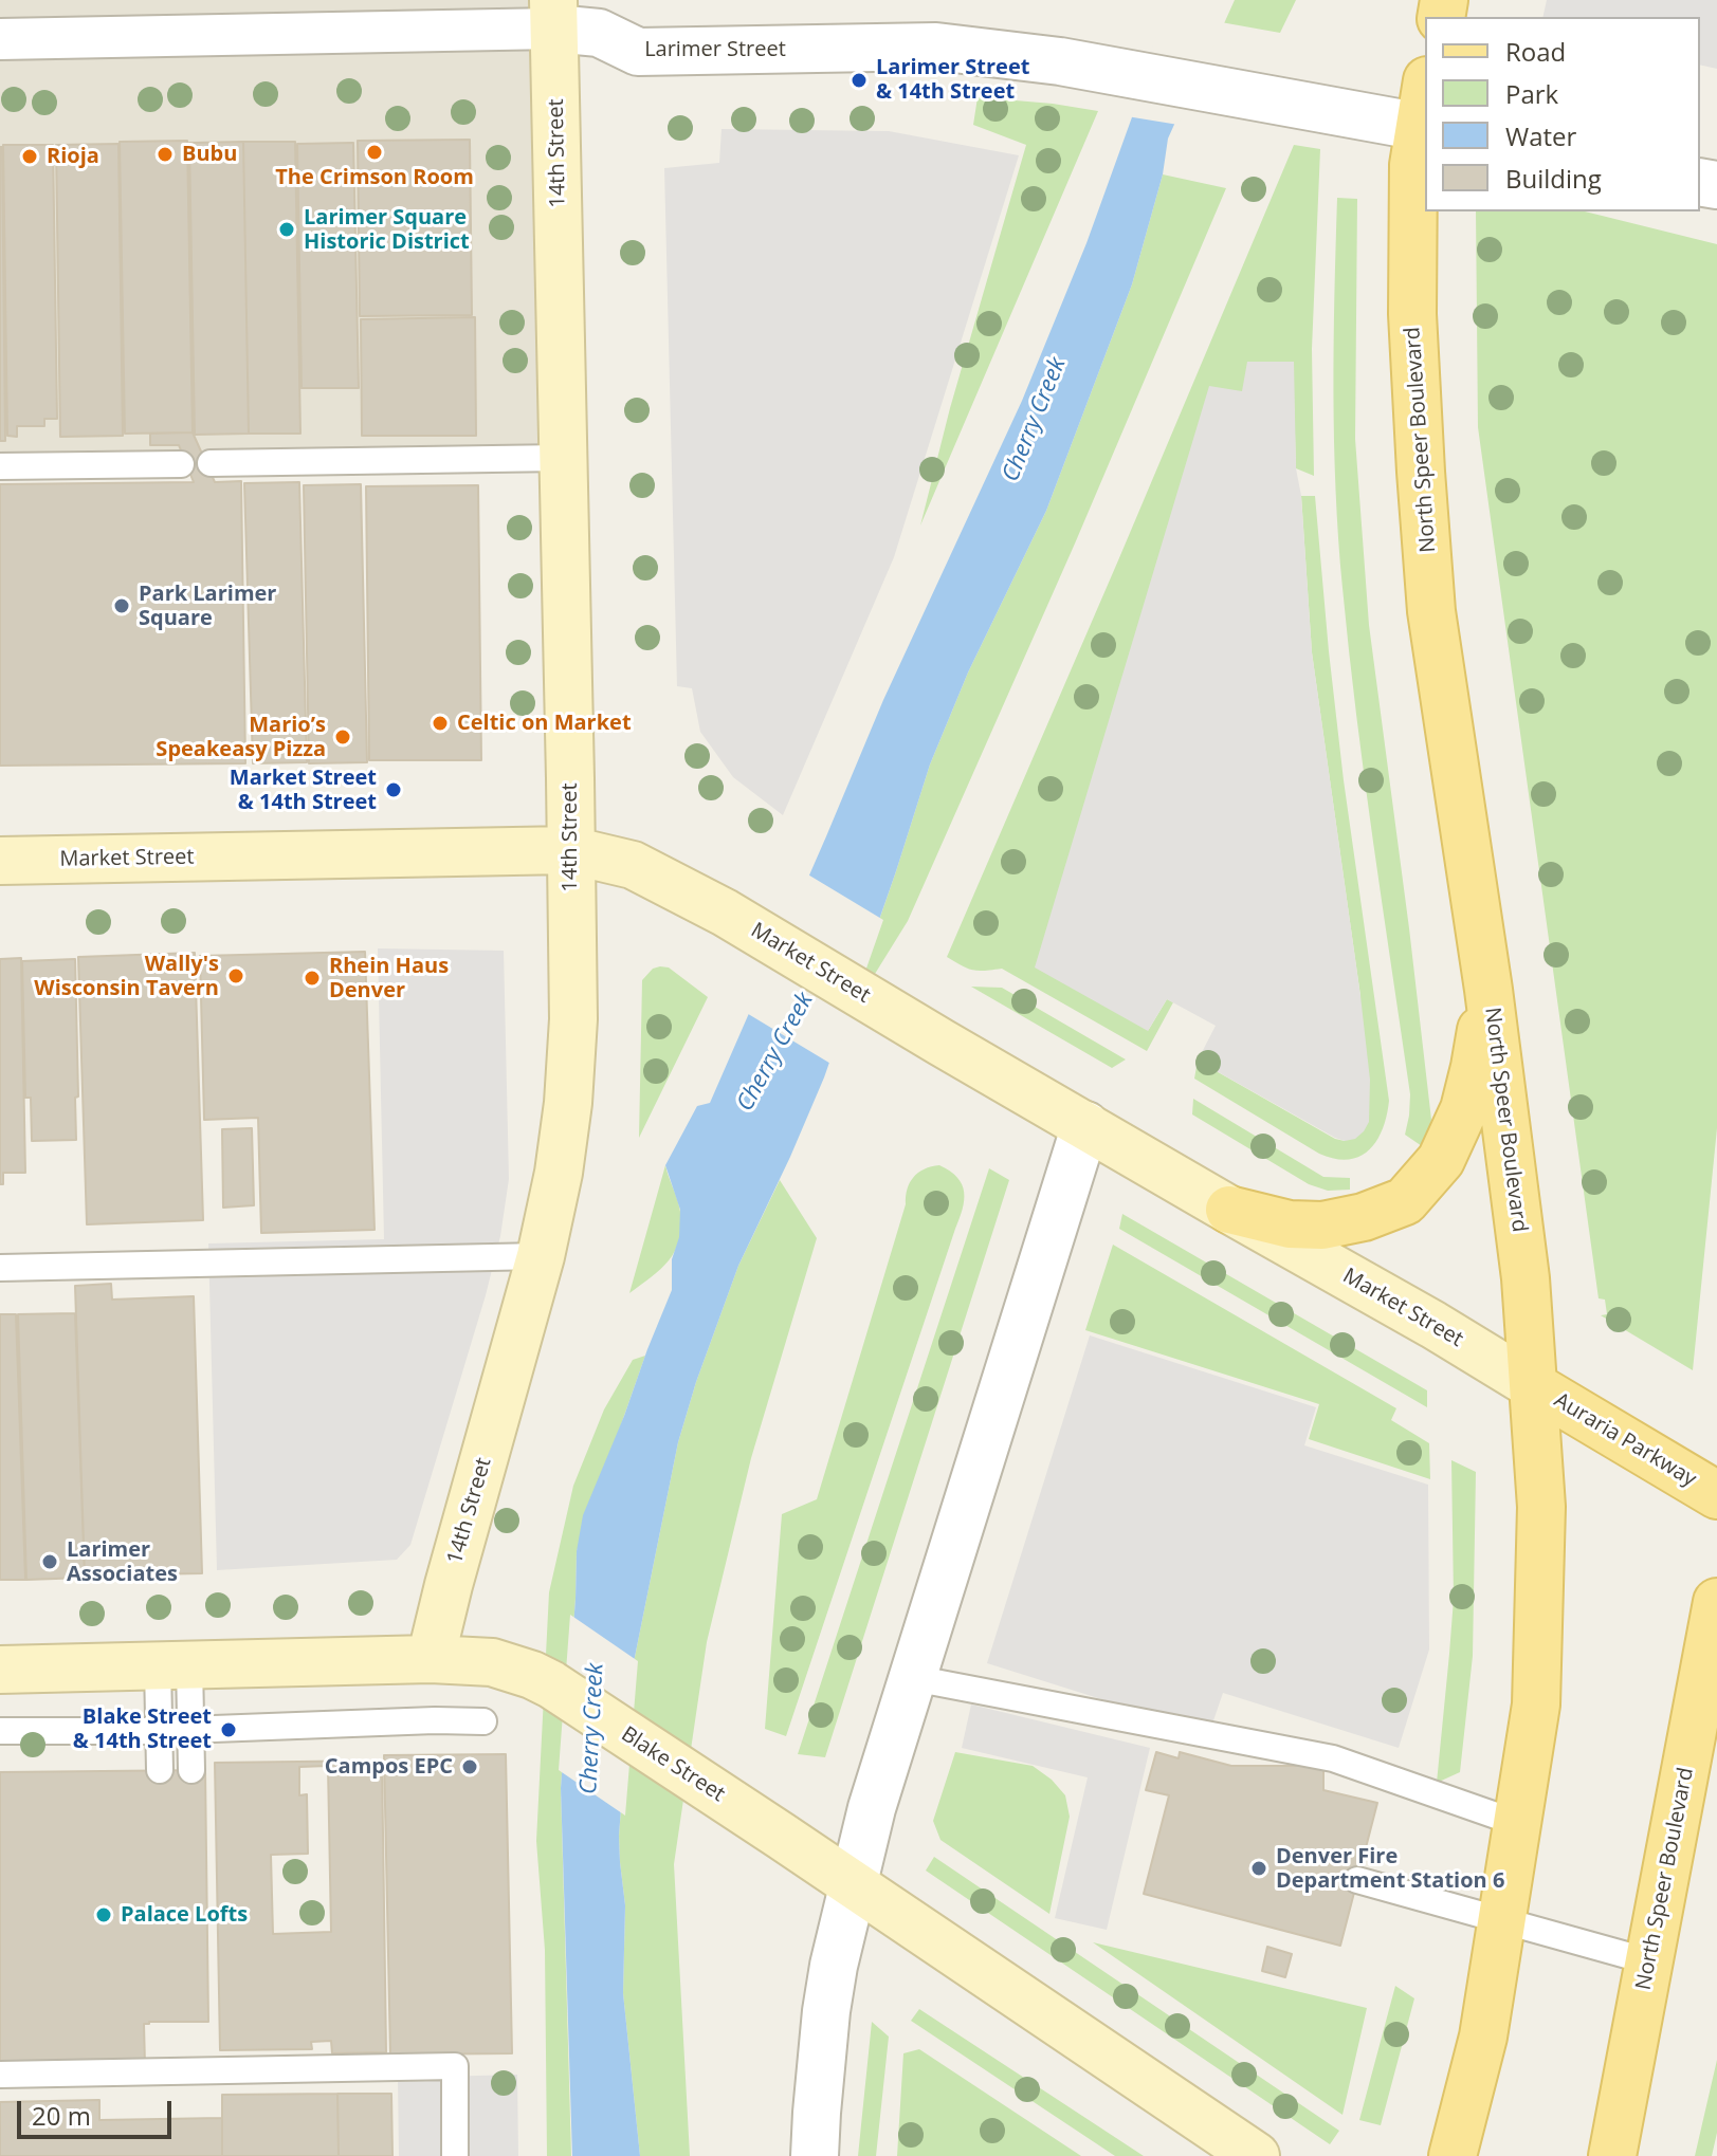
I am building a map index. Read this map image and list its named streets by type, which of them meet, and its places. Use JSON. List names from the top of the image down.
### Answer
{
  "streets": {
    "main road": [
      "14th Street",
      "North Speer Boulevard",
      "Market Street",
      "Auraria Parkway",
      "Blake Street"
    ],
    "street": ["Larimer Street"]
  },
  "crossings": [
    ["Larimer Street", "14th Street"],
    ["Larimer Street", "North Speer Boulevard"],
    ["14th Street", "Market Street"],
    ["14th Street", "Blake Street"],
    ["North Speer Boulevard", "Market Street"],
    ["North Speer Boulevard", "Auraria Parkway"],
    ["Market Street", "Auraria Parkway"]
  ],
  "water": ["Cherry Creek"],
  "places": [
    "Larimer Street & 14th Street",
    "The Crimson Room",
    "Bubu",
    "Rioja",
    "Larimer Square Historic District",
    "Park Larimer Square",
    "Celtic on Market",
    "Mario’s Speakeasy Pizza",
    "Market Street & 14th Street",
    "Wally's Wisconsin Tavern",
    "Rhein Haus Denver",
    "Larimer Associates",
    "Blake Street & 14th Street",
    "Campos EPC",
    "Denver Fire Department Station 6",
    "Palace Lofts"
  ],
  "legend": [
    "Road",
    "Park",
    "Water",
    "Building"
  ],
  "scale_bar": "20 m"
}
